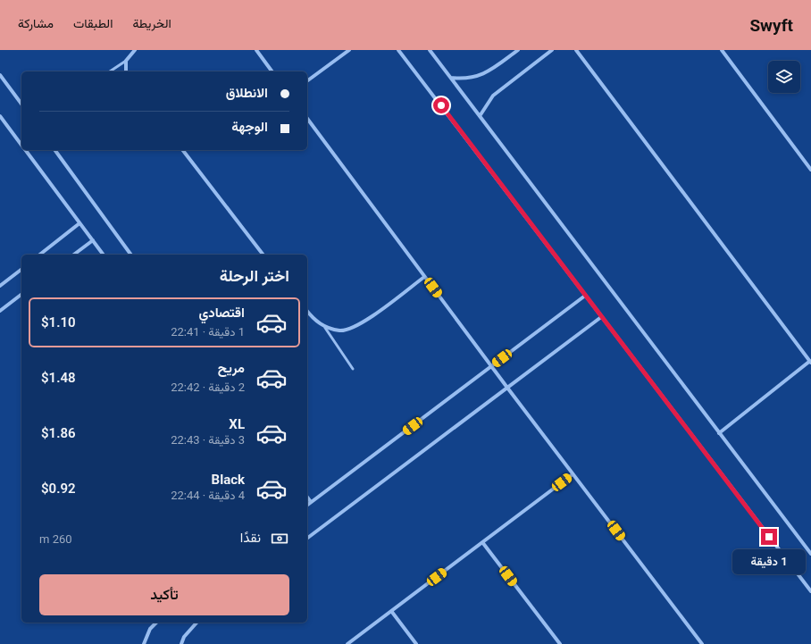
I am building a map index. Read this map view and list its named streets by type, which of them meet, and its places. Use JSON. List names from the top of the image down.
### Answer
{
  "page": {
    "header": "Swyft",
    "nav": ["الخريطة", "الطبقات", "مشاركة"],
    "banner": ["الانطلاق", "الوجهة"],
    "heading": "اختر الرحلة",
    "list": [
      {
        "name": "اقتصادي",
        "note": "1 دقيقة · 22:41",
        "value": "$1.10"
      },
      {
        "name": "مريح",
        "note": "2 دقيقة · 22:42",
        "value": "$1.48"
      },
      {
        "name": "XL",
        "note": "3 دقيقة · 22:43",
        "value": "$1.86"
      },
      {
        "name": "Black",
        "note": "4 دقيقة · 22:44",
        "value": "$0.92"
      }
    ],
    "pay": ["نقدًا", "260 m"],
    "bubble": "1 دقيقة",
    "buttons": "تأكيد"
  }
}
